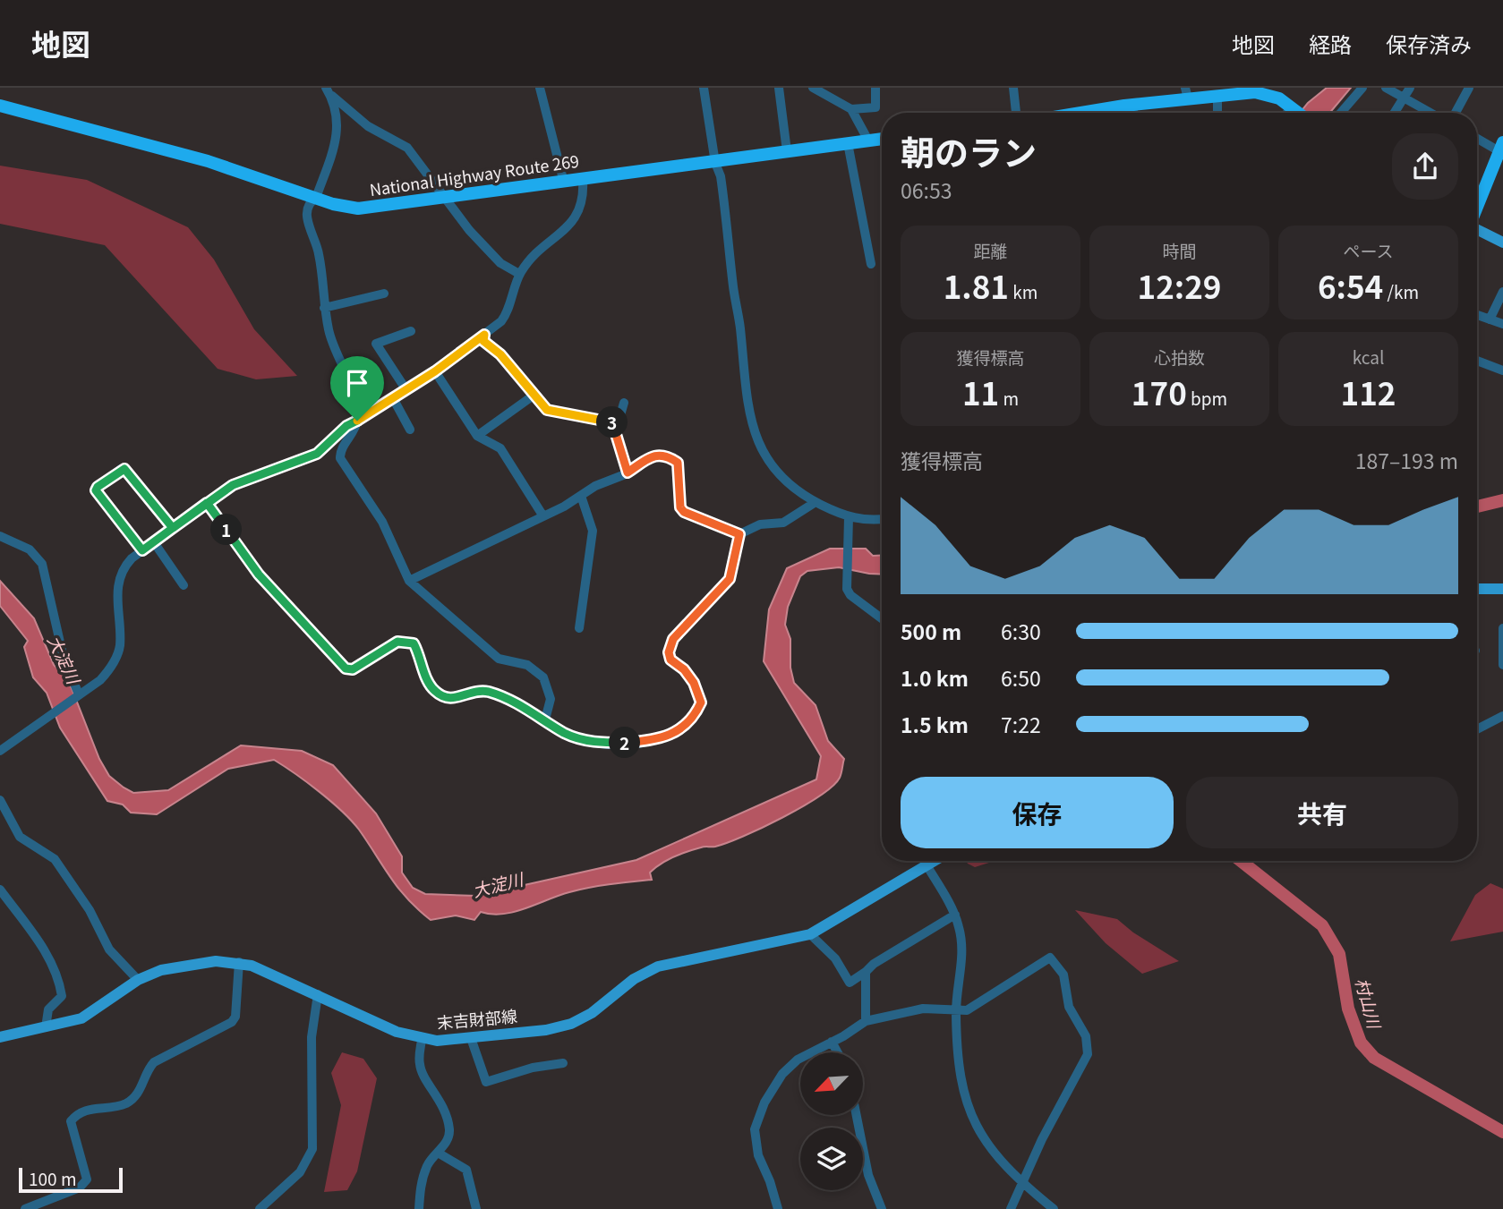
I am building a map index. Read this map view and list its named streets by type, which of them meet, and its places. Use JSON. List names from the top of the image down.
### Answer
{
  "streets": {
    "highway": ["National Highway Route 269"],
    "main road": ["末吉財部線"]
  },
  "water": ["大淀川", "村山川"],
  "scale_bar": "100 m",
  "north": "bottom left",
  "page": {
    "header": "地図",
    "nav": ["地図", "経路", "保存済み"],
    "heading": ["朝のラン", "06:53"],
    "stats": [
      ["距離", "1.81 km"],
      ["時間", "12:29"],
      ["ペース", "6:54 /km"],
      ["獲得標高", "11 m"],
      ["心拍数", "170 bpm"],
      ["kcal", "112"]
    ],
    "pins": ["3", "1", "2"],
    "chart": ["獲得標高", "187–193 m"],
    "list": [
      {
        "name": "500 m",
        "note": "6:30"
      },
      {
        "name": "1.0 km",
        "note": "6:50"
      },
      {
        "name": "1.5 km",
        "note": "7:22"
      }
    ],
    "buttons": ["保存", "共有"],
    "scale": "100 m"
  }
}
